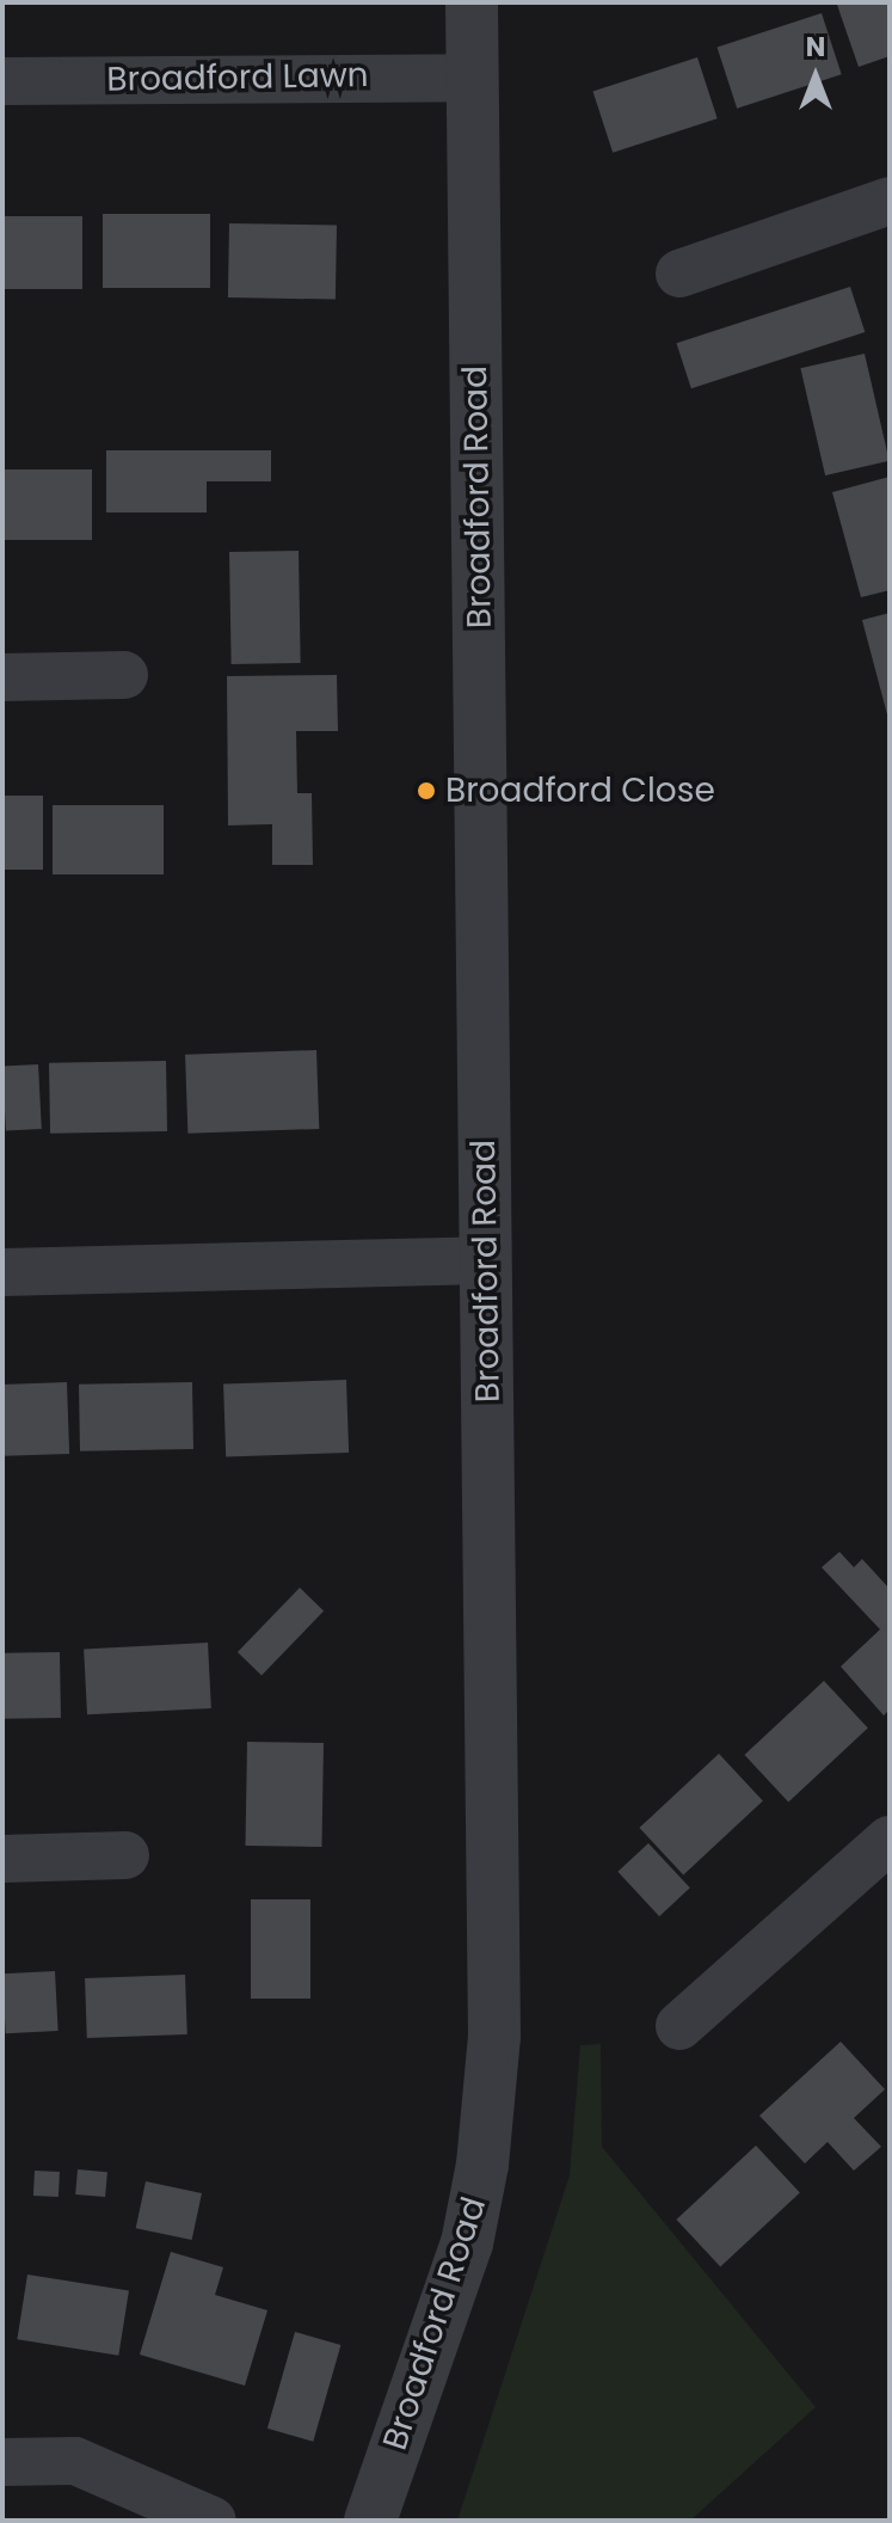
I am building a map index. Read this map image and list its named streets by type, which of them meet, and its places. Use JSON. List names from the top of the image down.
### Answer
{
  "streets": {
    "street": ["Broadford Lawn", "Broadford Road"]
  },
  "crossings": [
    ["Broadford Lawn", "Broadford Road"]
  ],
  "places": ["Broadford Close"],
  "north": "top"
}
